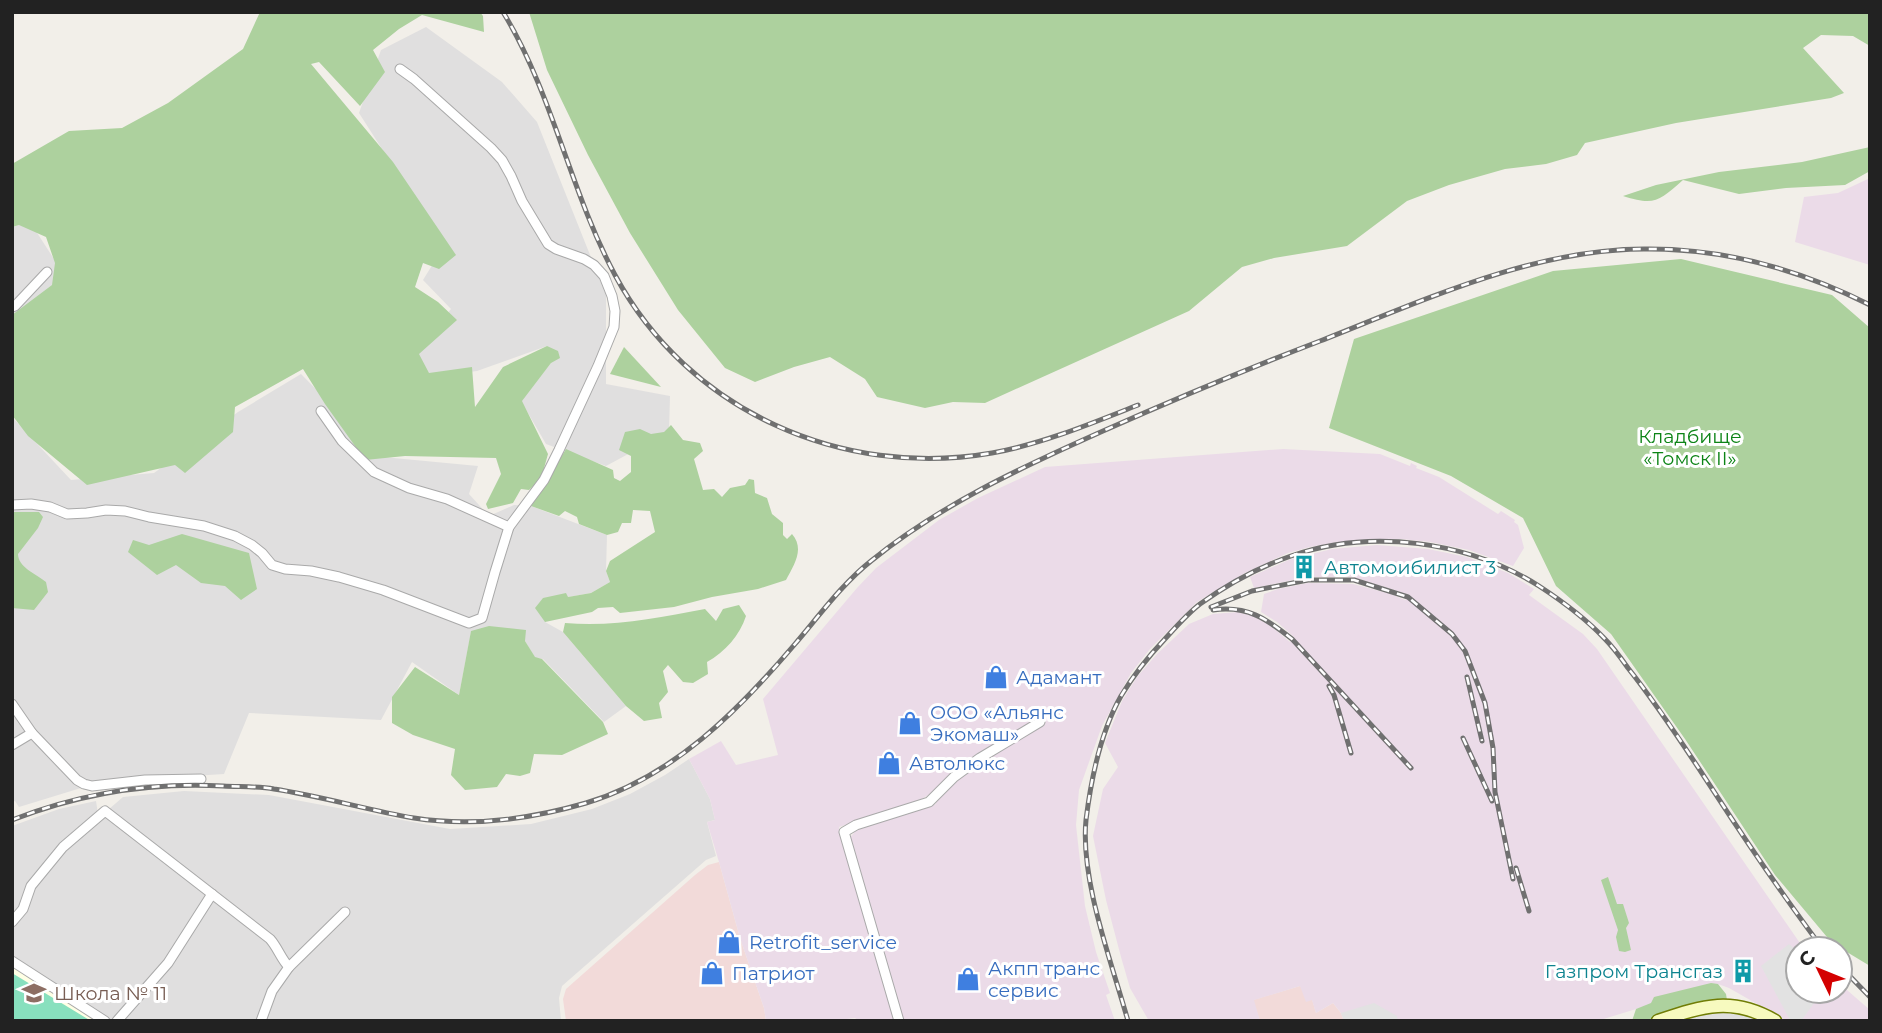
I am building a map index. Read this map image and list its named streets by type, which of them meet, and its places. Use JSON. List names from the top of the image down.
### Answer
{
  "parks": ["Кладбище «Томск II»"],
  "places": {
    "building": ["Автомоибилист 3", "Газпром Трансгаз"],
    "shop": [
      "Адамант",
      "ООО «Альянс Экомаш»",
      "Автолюкс",
      "Retrofit_service",
      "Патриот",
      "Акпп транс сервис"
    ],
    "school or university": ["Школа № 11"]
  },
  "north": "top left"
}
